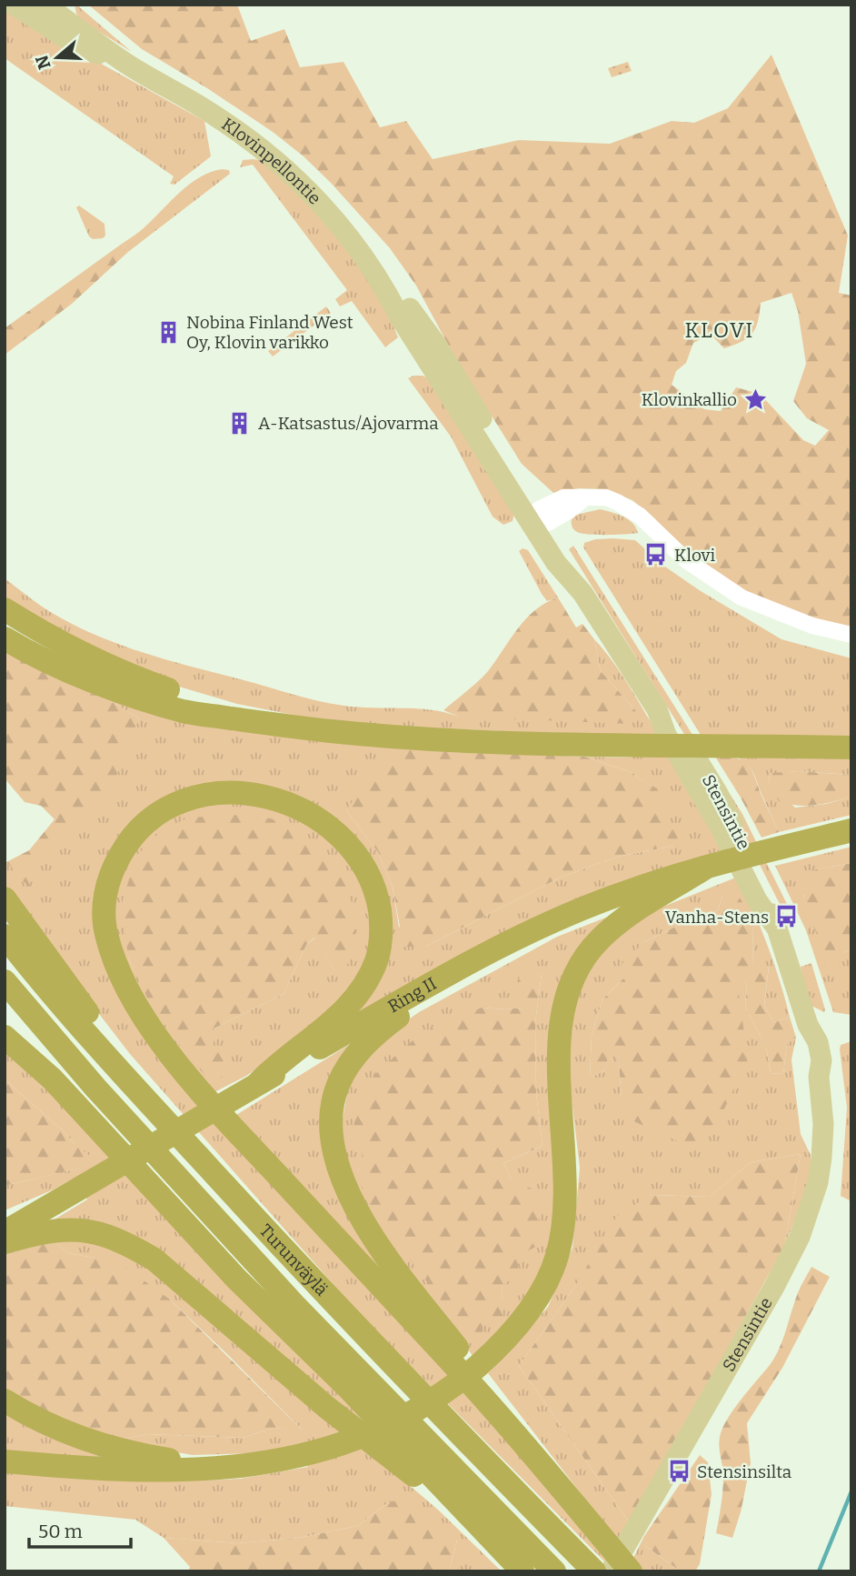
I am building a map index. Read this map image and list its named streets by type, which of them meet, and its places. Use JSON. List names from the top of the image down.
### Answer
{
  "streets": {
    "highway": ["Ring II", "Turunväylä"],
    "main road": ["Klovinpellontie", "Stensintie"]
  },
  "crossings": [
    ["Klovinpellontie", "Stensintie"]
  ],
  "districts": ["KLOVI"],
  "places": {
    "building": ["Nobina Finland West Oy, Klovin varikko", "A-Katsastus/Ajovarma"],
    "place": ["Klovinkallio"],
    "bus stop": ["Klovi", "Vanha-Stens", "Stensinsilta"]
  },
  "scale_bar": "50 m",
  "north": "left"
}
